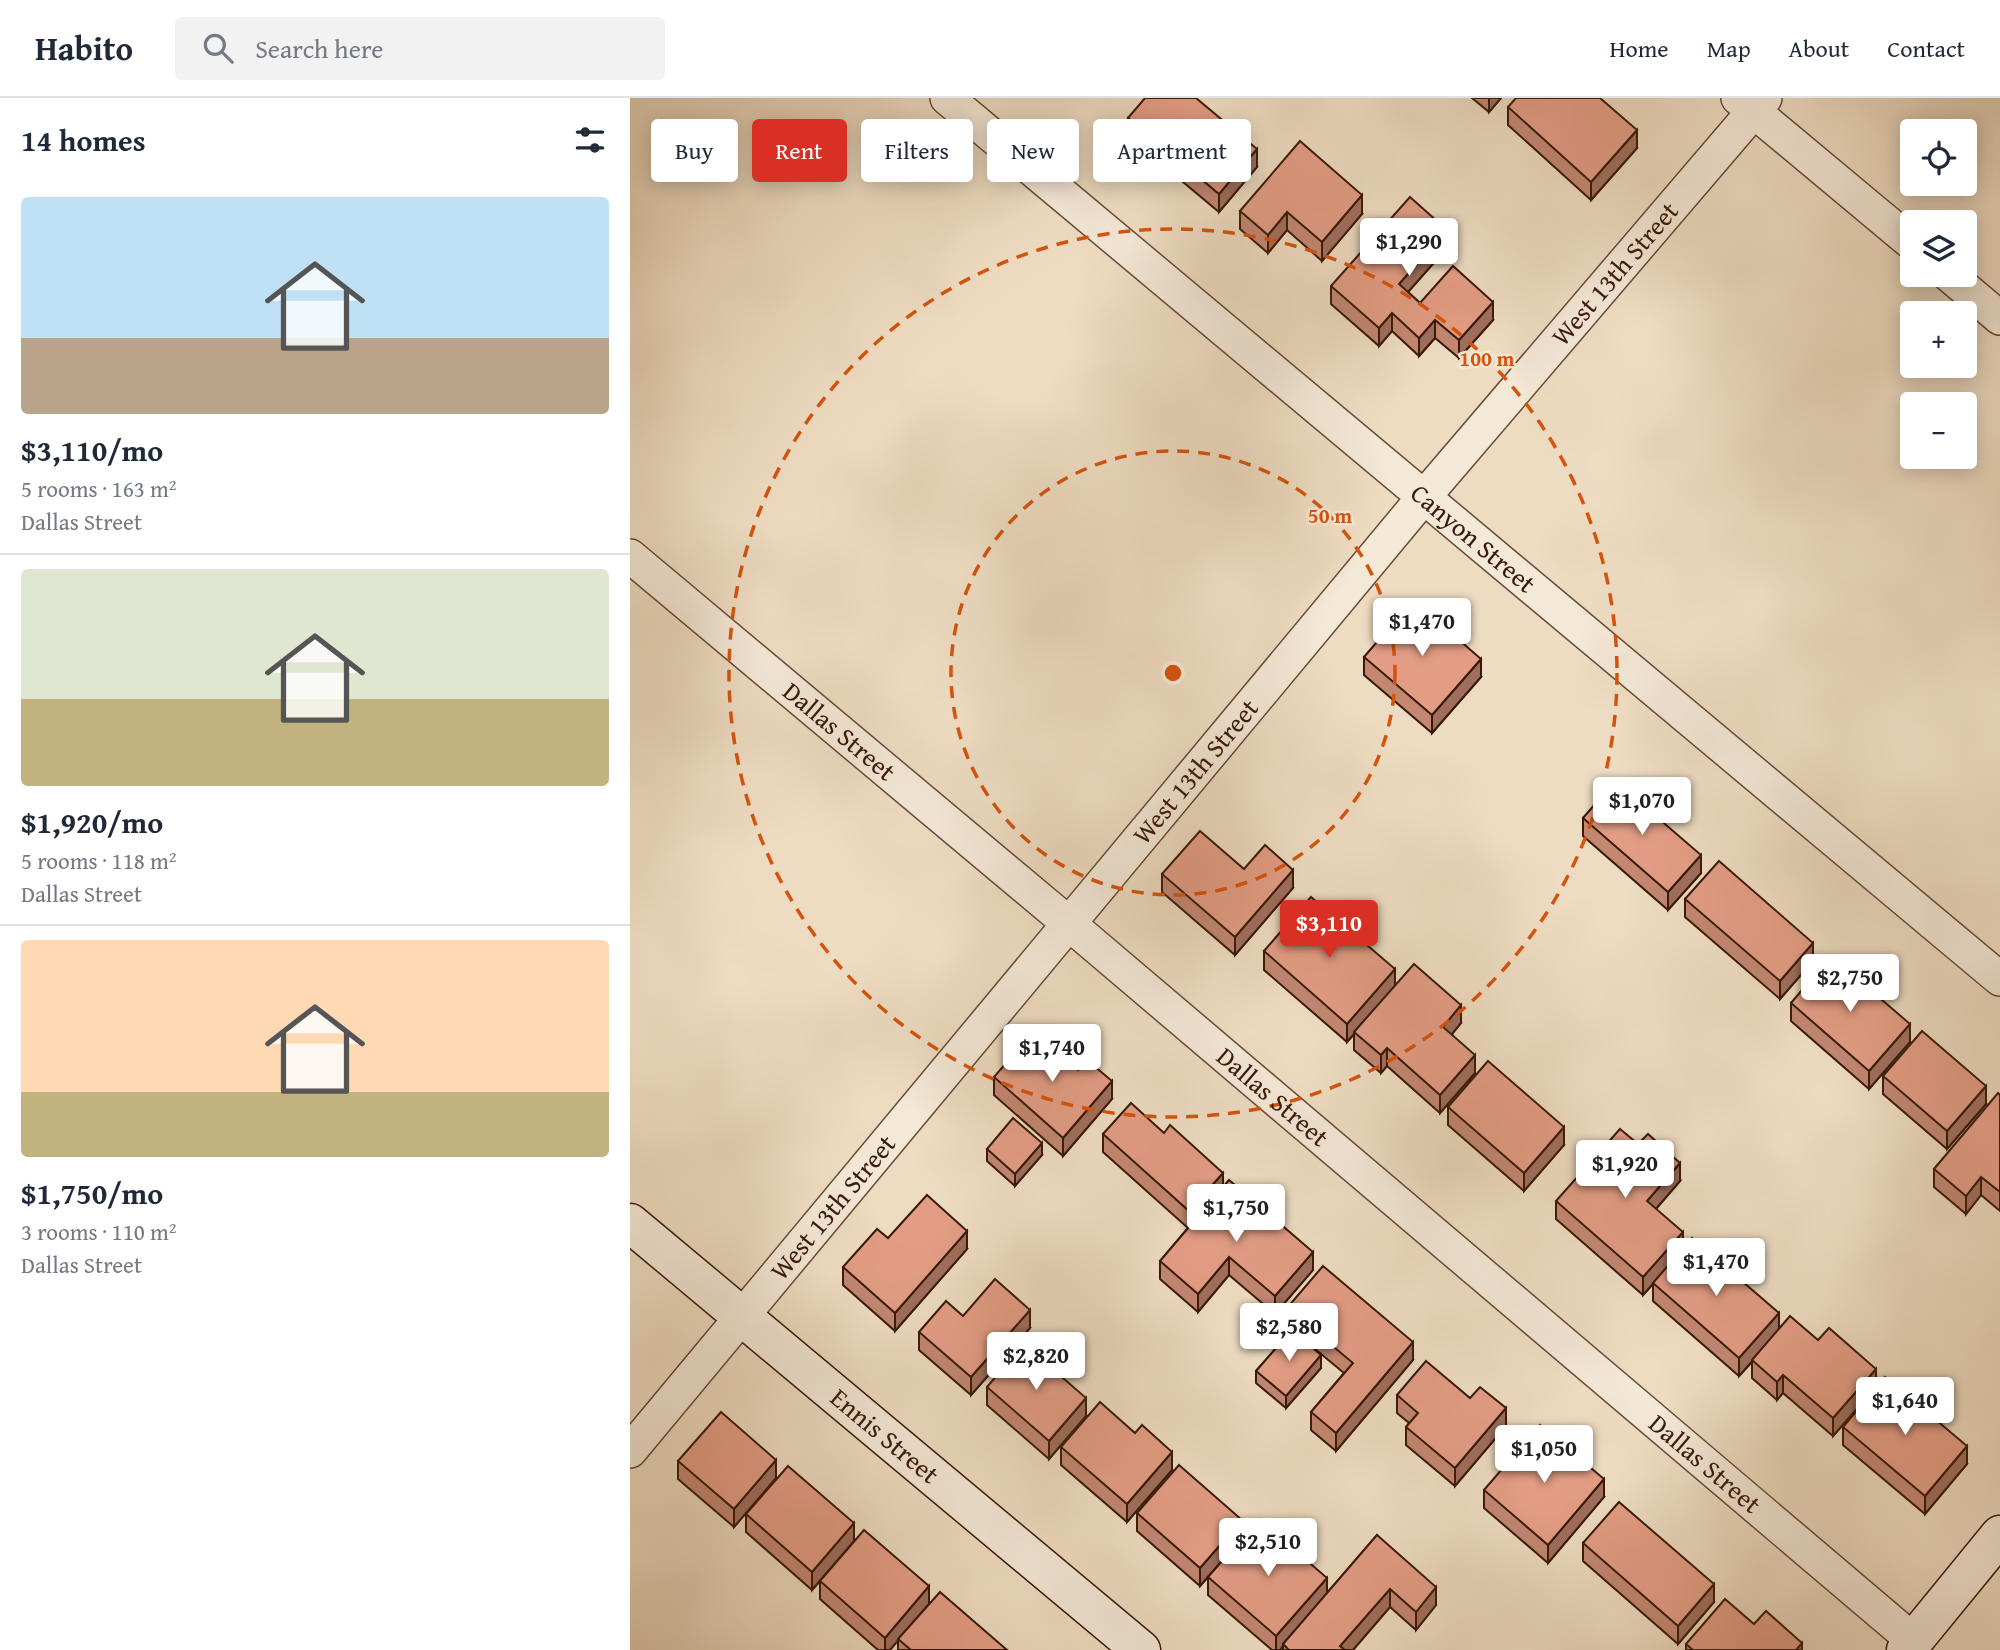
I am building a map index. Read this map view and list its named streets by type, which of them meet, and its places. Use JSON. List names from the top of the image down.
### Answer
{
  "streets": {
    "main road": ["Ennis Street"],
    "street": ["West 13th Street", "Canyon Street", "Dallas Street"]
  },
  "crossings": [
    ["West 13th Street", "Canyon Street"],
    ["West 13th Street", "Dallas Street"],
    ["West 13th Street", "Ennis Street"]
  ],
  "page": {
    "header": "Habito",
    "search": "Search here",
    "nav": [
      "Home",
      "Map",
      "About",
      "Contact"
    ],
    "heading": "14 homes",
    "map_buttons": ["+", "−"],
    "chip": [
      "Buy",
      "Rent",
      "Filters",
      "New",
      "Apartment"
    ],
    "list": [
      {
        "name": "$3,110/mo",
        "note": "5 rooms · 163 m² · Dallas Street"
      },
      {
        "name": "$1,920/mo",
        "note": "5 rooms · 118 m² · Dallas Street"
      },
      {
        "name": "$1,750/mo",
        "note": "3 rooms · 110 m² · Dallas Street"
      }
    ],
    "price": [
      "$1,290",
      "$1,470",
      "$1,070",
      "$3,110",
      "$2,750",
      "$1,740",
      "$1,920",
      "$1,750",
      "$1,470",
      "$2,580",
      "$2,820",
      "$1,640",
      "$1,050",
      "$2,510"
    ]
  },
  "rings": ["100 m", "50 m"]
}
